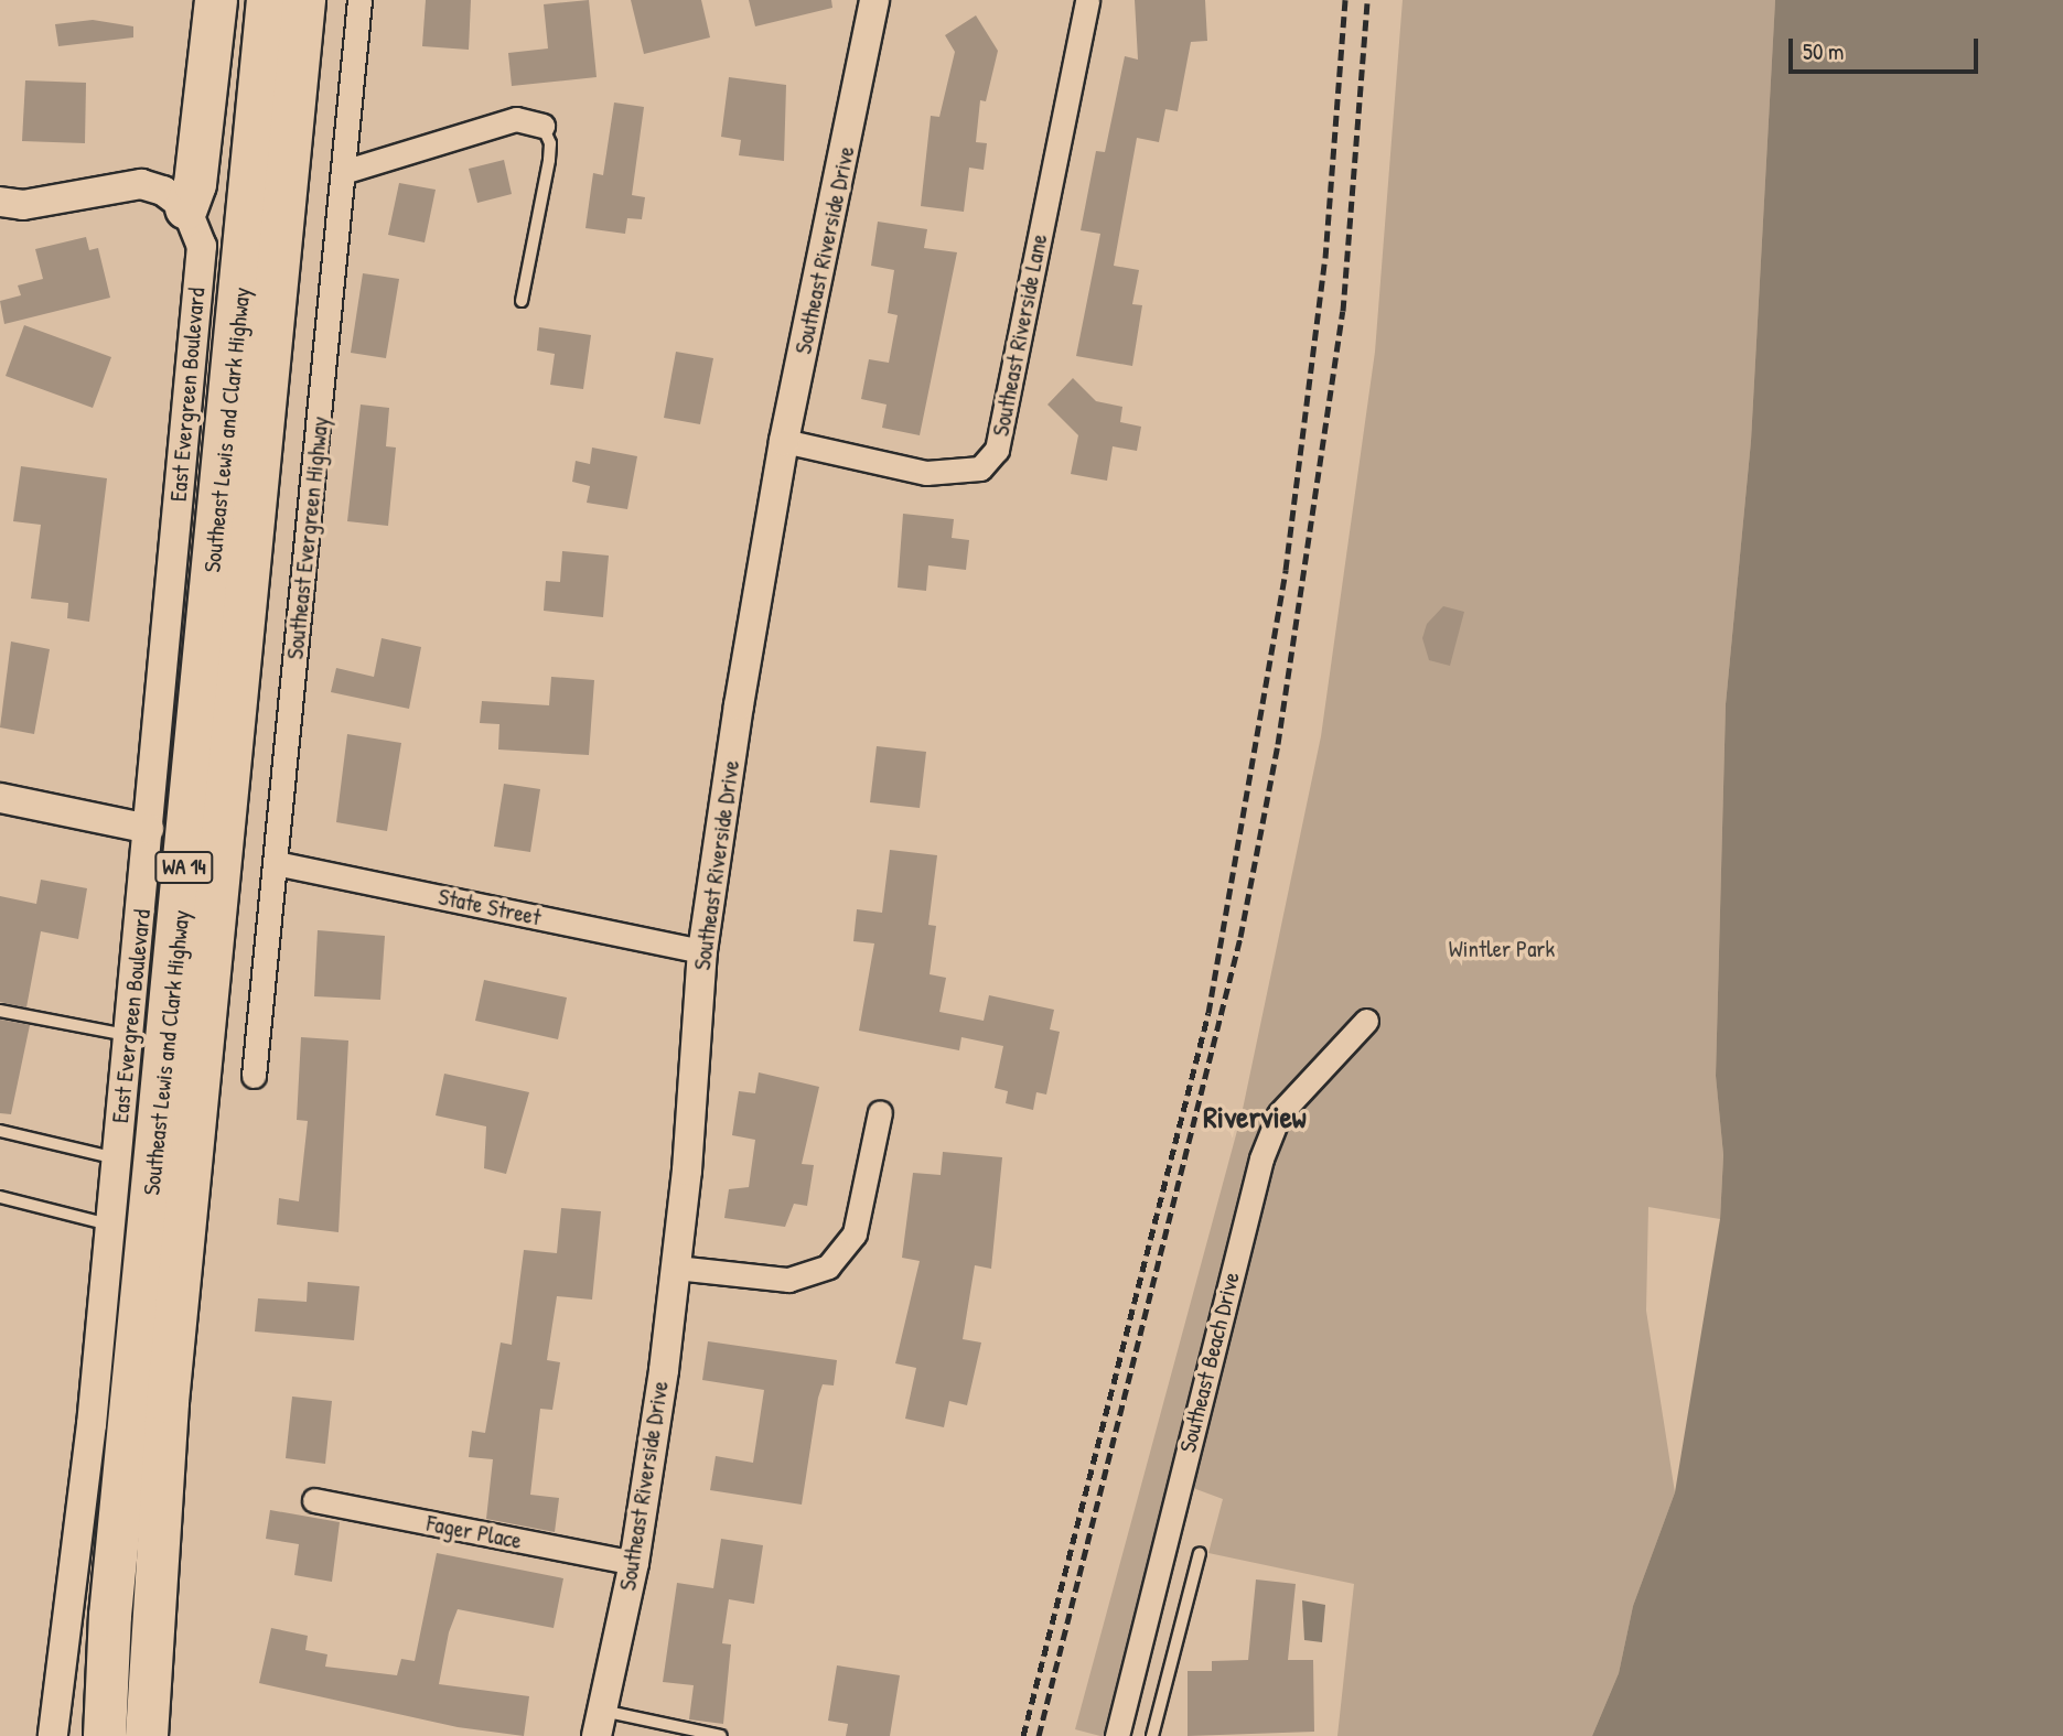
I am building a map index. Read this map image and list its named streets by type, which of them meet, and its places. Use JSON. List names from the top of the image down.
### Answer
{
  "streets": {
    "highway": ["Southeast Lewis and Clark Highway", "WA 14"],
    "street": [
      "Southeast Riverside Drive",
      "Southeast Riverside Lane",
      "East Evergreen Boulevard",
      "Southeast Evergreen Highway",
      "State Street",
      "Southeast Beach Drive",
      "Fager Place"
    ]
  },
  "crossings": [
    ["Southeast Riverside Drive", "Southeast Riverside Lane"],
    ["Southeast Riverside Drive", "State Street"],
    ["Southeast Riverside Drive", "Fager Place"],
    ["Southeast Evergreen Highway", "State Street"]
  ],
  "districts": ["Riverview"],
  "parks": ["Wintler Park"],
  "scale_bar": "50 m"
}
